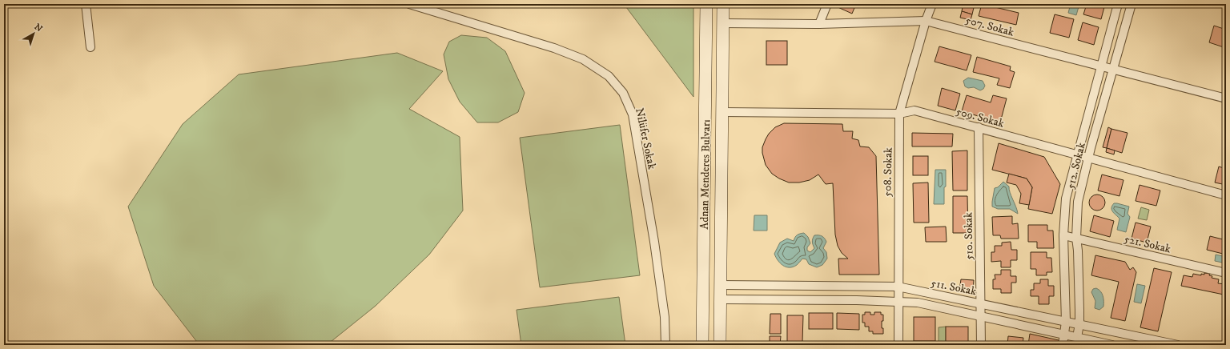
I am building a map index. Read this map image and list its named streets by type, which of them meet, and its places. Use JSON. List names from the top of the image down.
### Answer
{
  "streets": {
    "main road": ["Adnan Menderes Bulvarı"],
    "street": [
      "507. Sokak",
      "509. Sokak",
      "Nilüfer Sokak",
      "512. Sokak",
      "508. Sokak",
      "510. Sokak",
      "521. Sokak",
      "511. Sokak"
    ]
  },
  "crossings": [
    ["507. Sokak", "512. Sokak"],
    ["507. Sokak", "508. Sokak"],
    ["507. Sokak", "Adnan Menderes Bulvarı"],
    ["509. Sokak", "512. Sokak"],
    ["509. Sokak", "508. Sokak"],
    ["509. Sokak", "Adnan Menderes Bulvarı"],
    ["509. Sokak", "510. Sokak"],
    ["512. Sokak", "521. Sokak"],
    ["512. Sokak", "511. Sokak"],
    ["508. Sokak", "511. Sokak"],
    ["Adnan Menderes Bulvarı", "511. Sokak"],
    ["510. Sokak", "511. Sokak"]
  ],
  "north": "top right"
}
